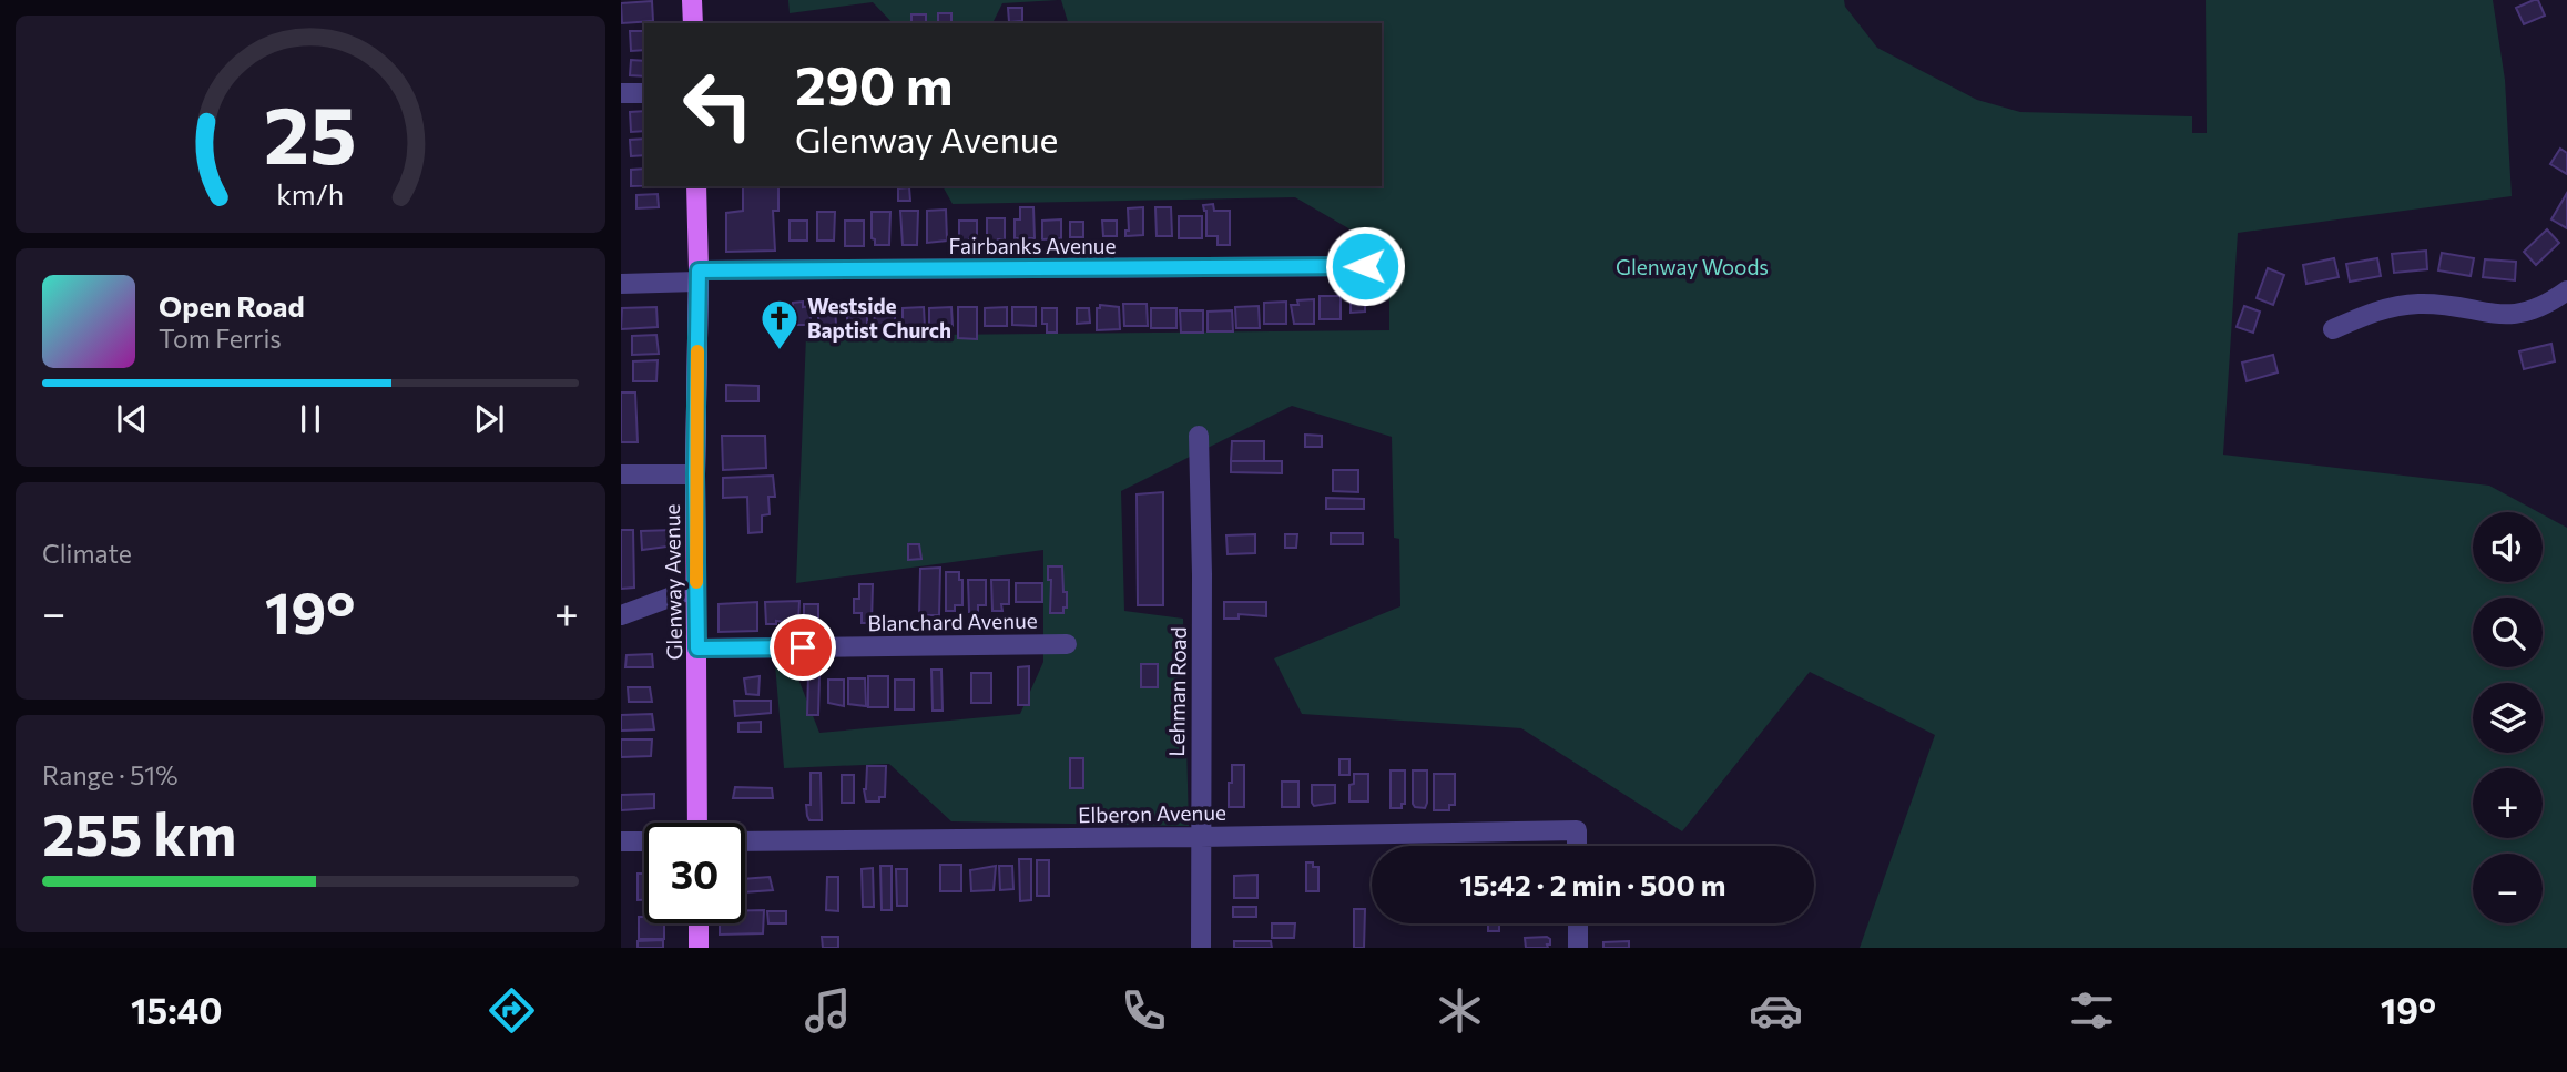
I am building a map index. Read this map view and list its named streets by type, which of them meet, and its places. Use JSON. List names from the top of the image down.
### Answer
{
  "streets": {
    "main road": ["Glenway Avenue"],
    "street": [
      "Fairbanks Avenue",
      "Blanchard Avenue",
      "Lehman Road",
      "Elberon Avenue"
    ]
  },
  "crossings": [
    ["Fairbanks Avenue", "Glenway Avenue"],
    ["Glenway Avenue", "Blanchard Avenue"],
    ["Lehman Road", "Elberon Avenue"]
  ],
  "parks": ["Glenway Woods"],
  "places": {
    "church": ["Westside Baptist Church"]
  },
  "page": {
    "turn": ["290 m", "Glenway Avenue"],
    "song": ["Open Road", "Tom Ferris"],
    "tile": [
      "Climate",
      ["Range · 51%", "255 km"]
    ],
    "map_buttons": ["+", "−"],
    "heat": ["−", "19°", "+"],
    "limit": "30",
    "trip": "15:42 · 2 min · 500 m",
    "tabs": ["15:40", "19°"],
    "gauge": ["25", "km/h"]
  }
}
